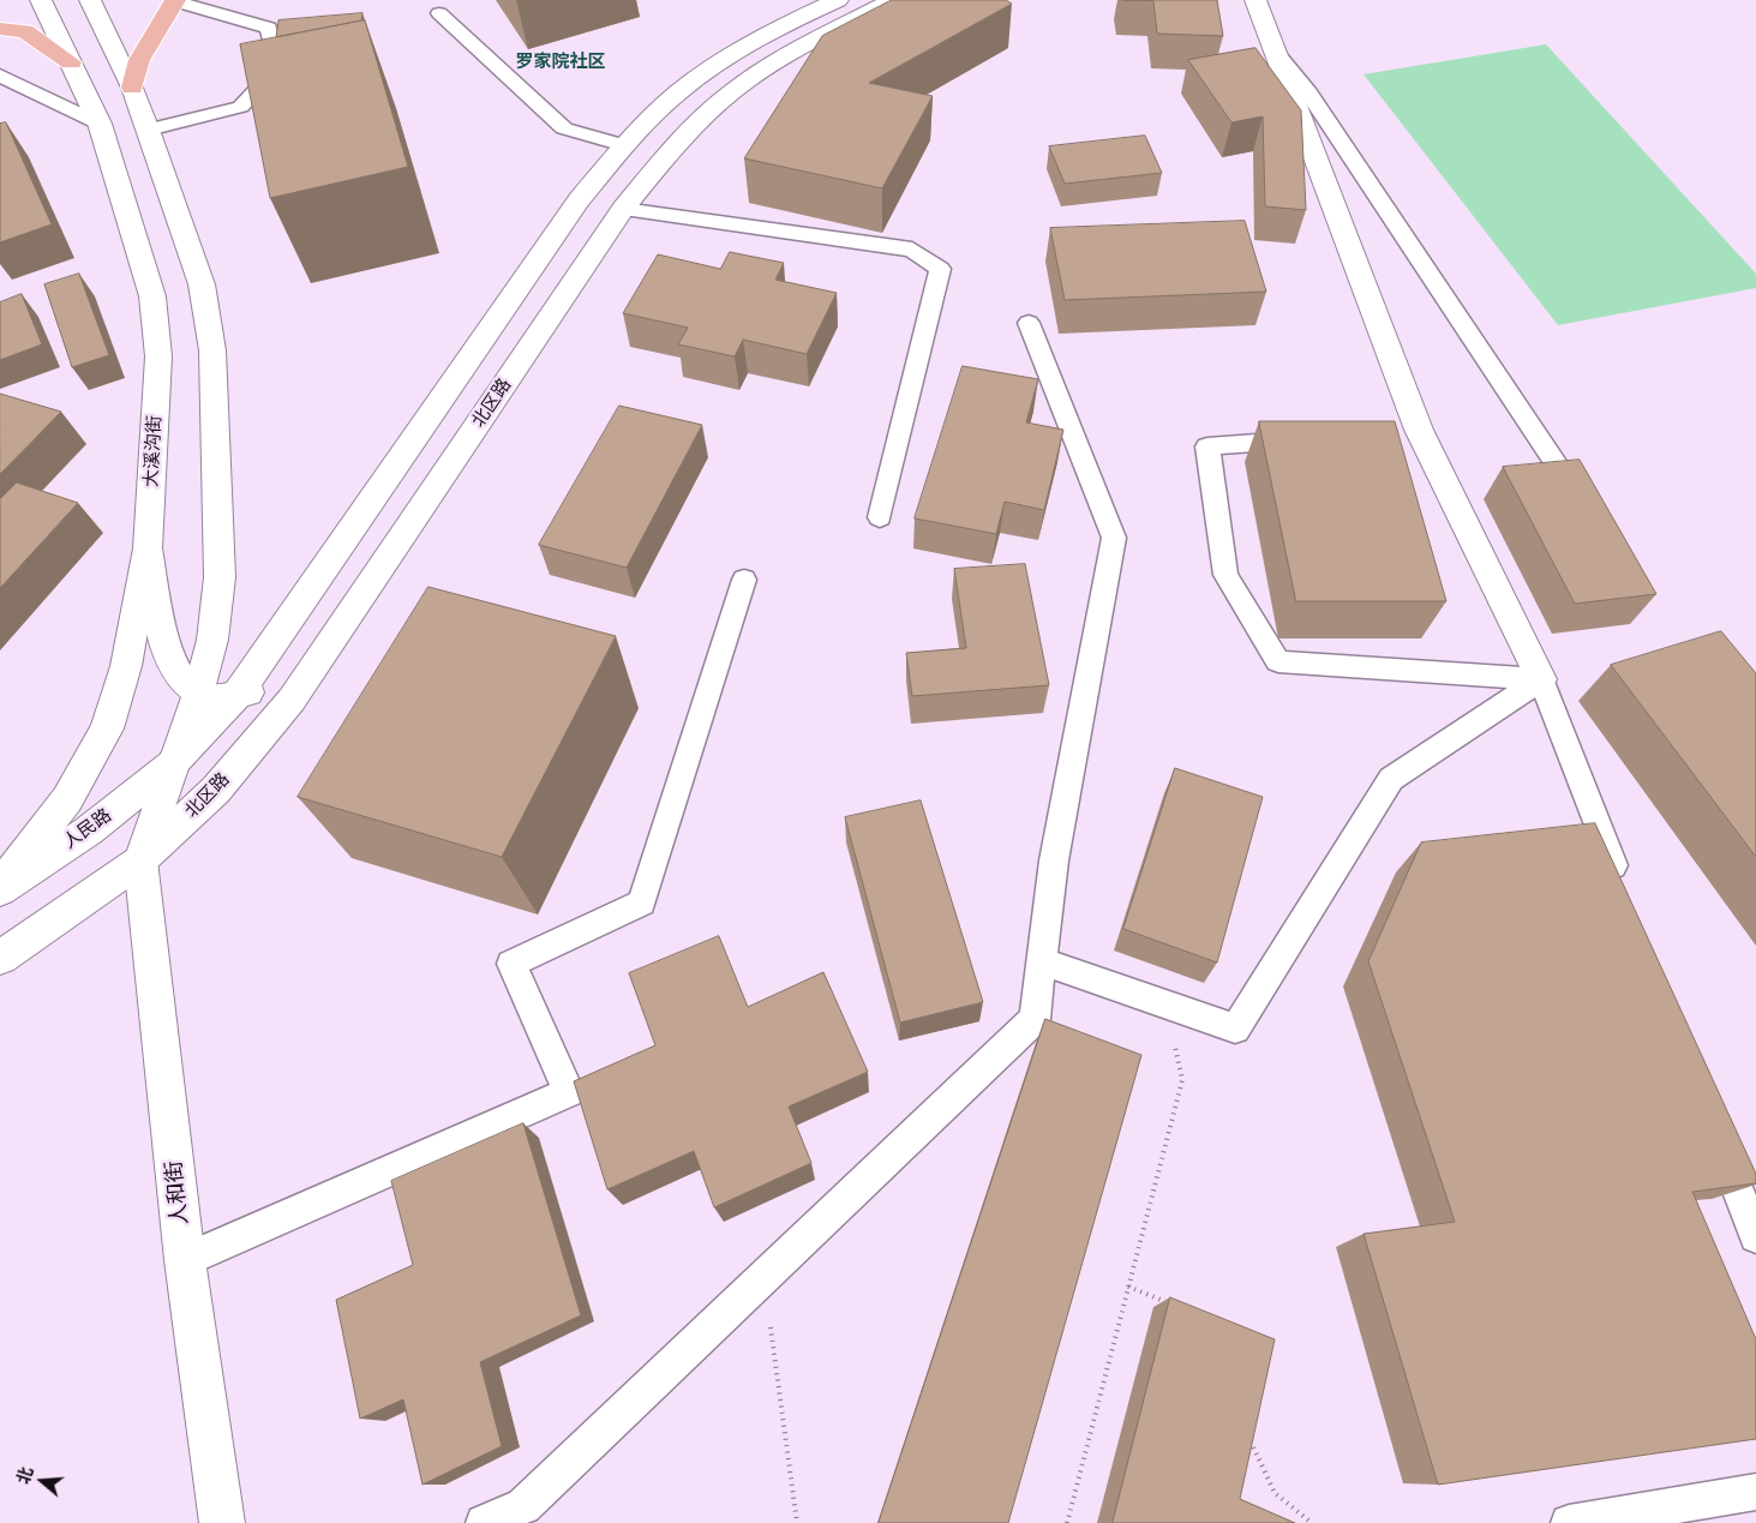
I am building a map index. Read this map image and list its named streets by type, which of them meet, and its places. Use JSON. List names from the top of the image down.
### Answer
{
  "streets": {
    "street": [
      "北区路",
      "大溪沟街",
      "人民路",
      "人和街"
    ]
  },
  "crossings": [
    ["北区路", "人和街"],
    ["大溪沟街", "人民路"]
  ],
  "districts": ["罗家院社区"],
  "north": "left"
}
